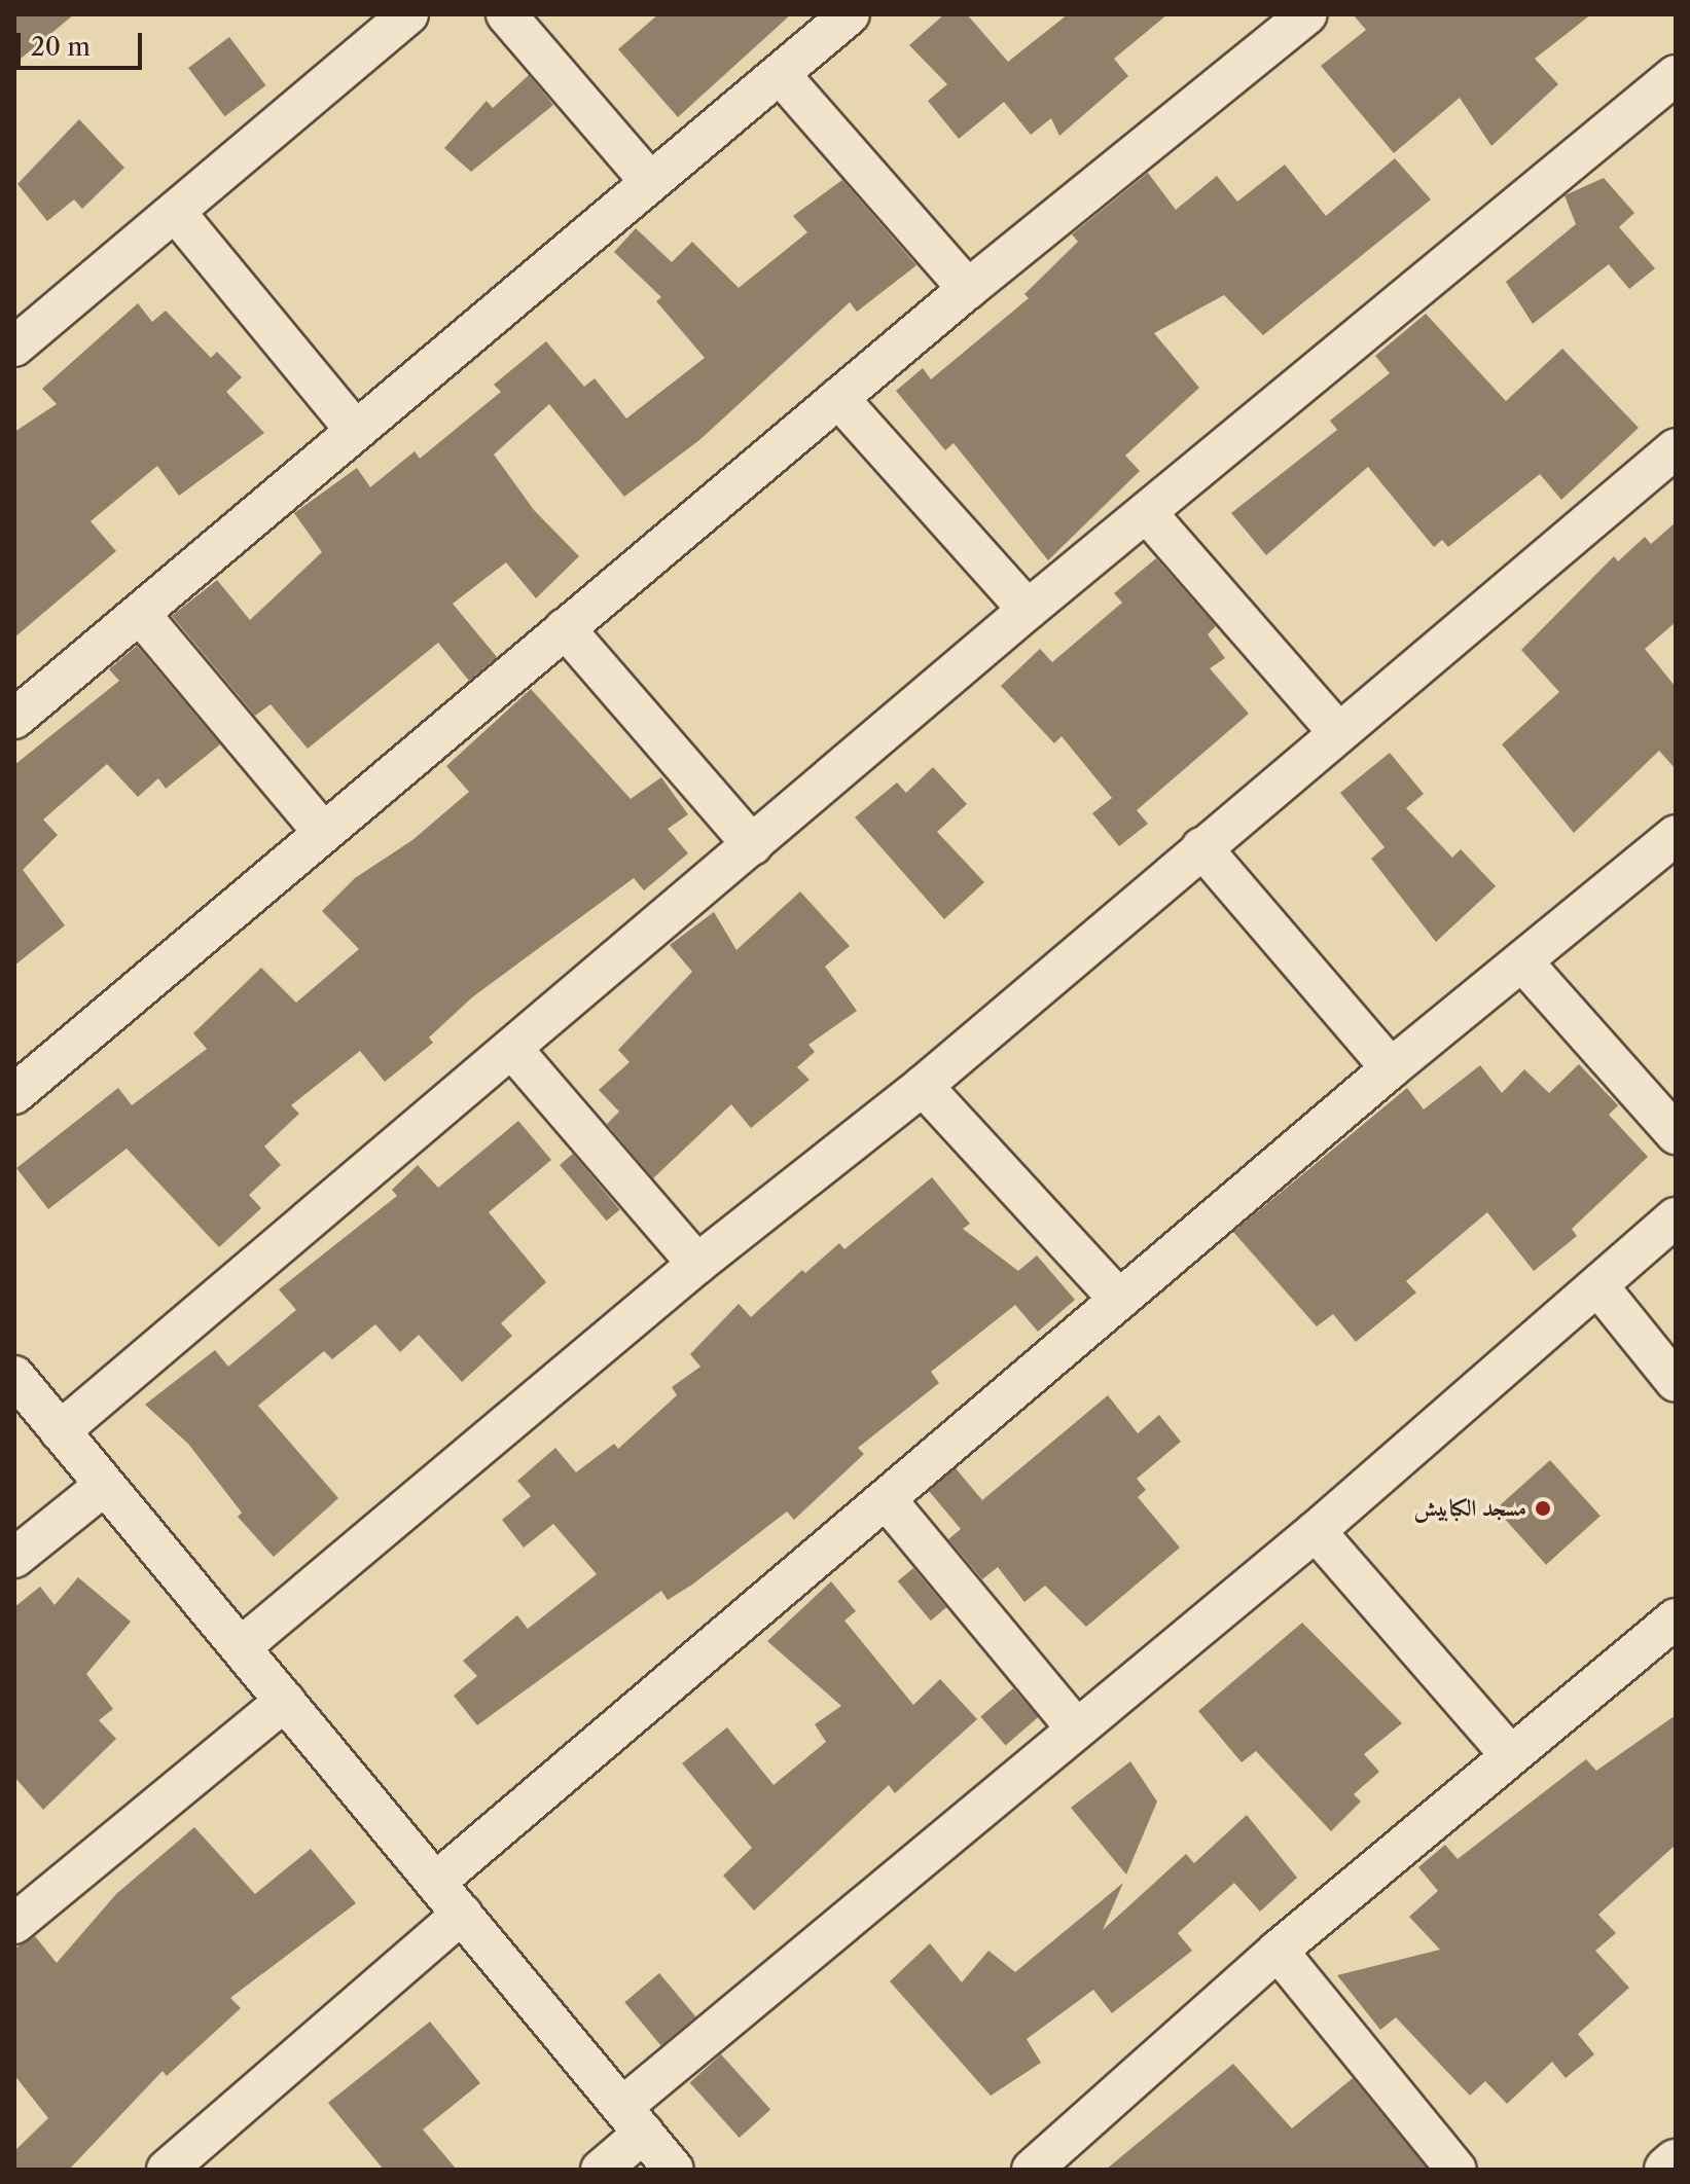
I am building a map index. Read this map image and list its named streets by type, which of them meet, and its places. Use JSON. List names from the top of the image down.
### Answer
{
  "places": ["مسجد الكبابيش"],
  "scale_bar": "20 m"
}
